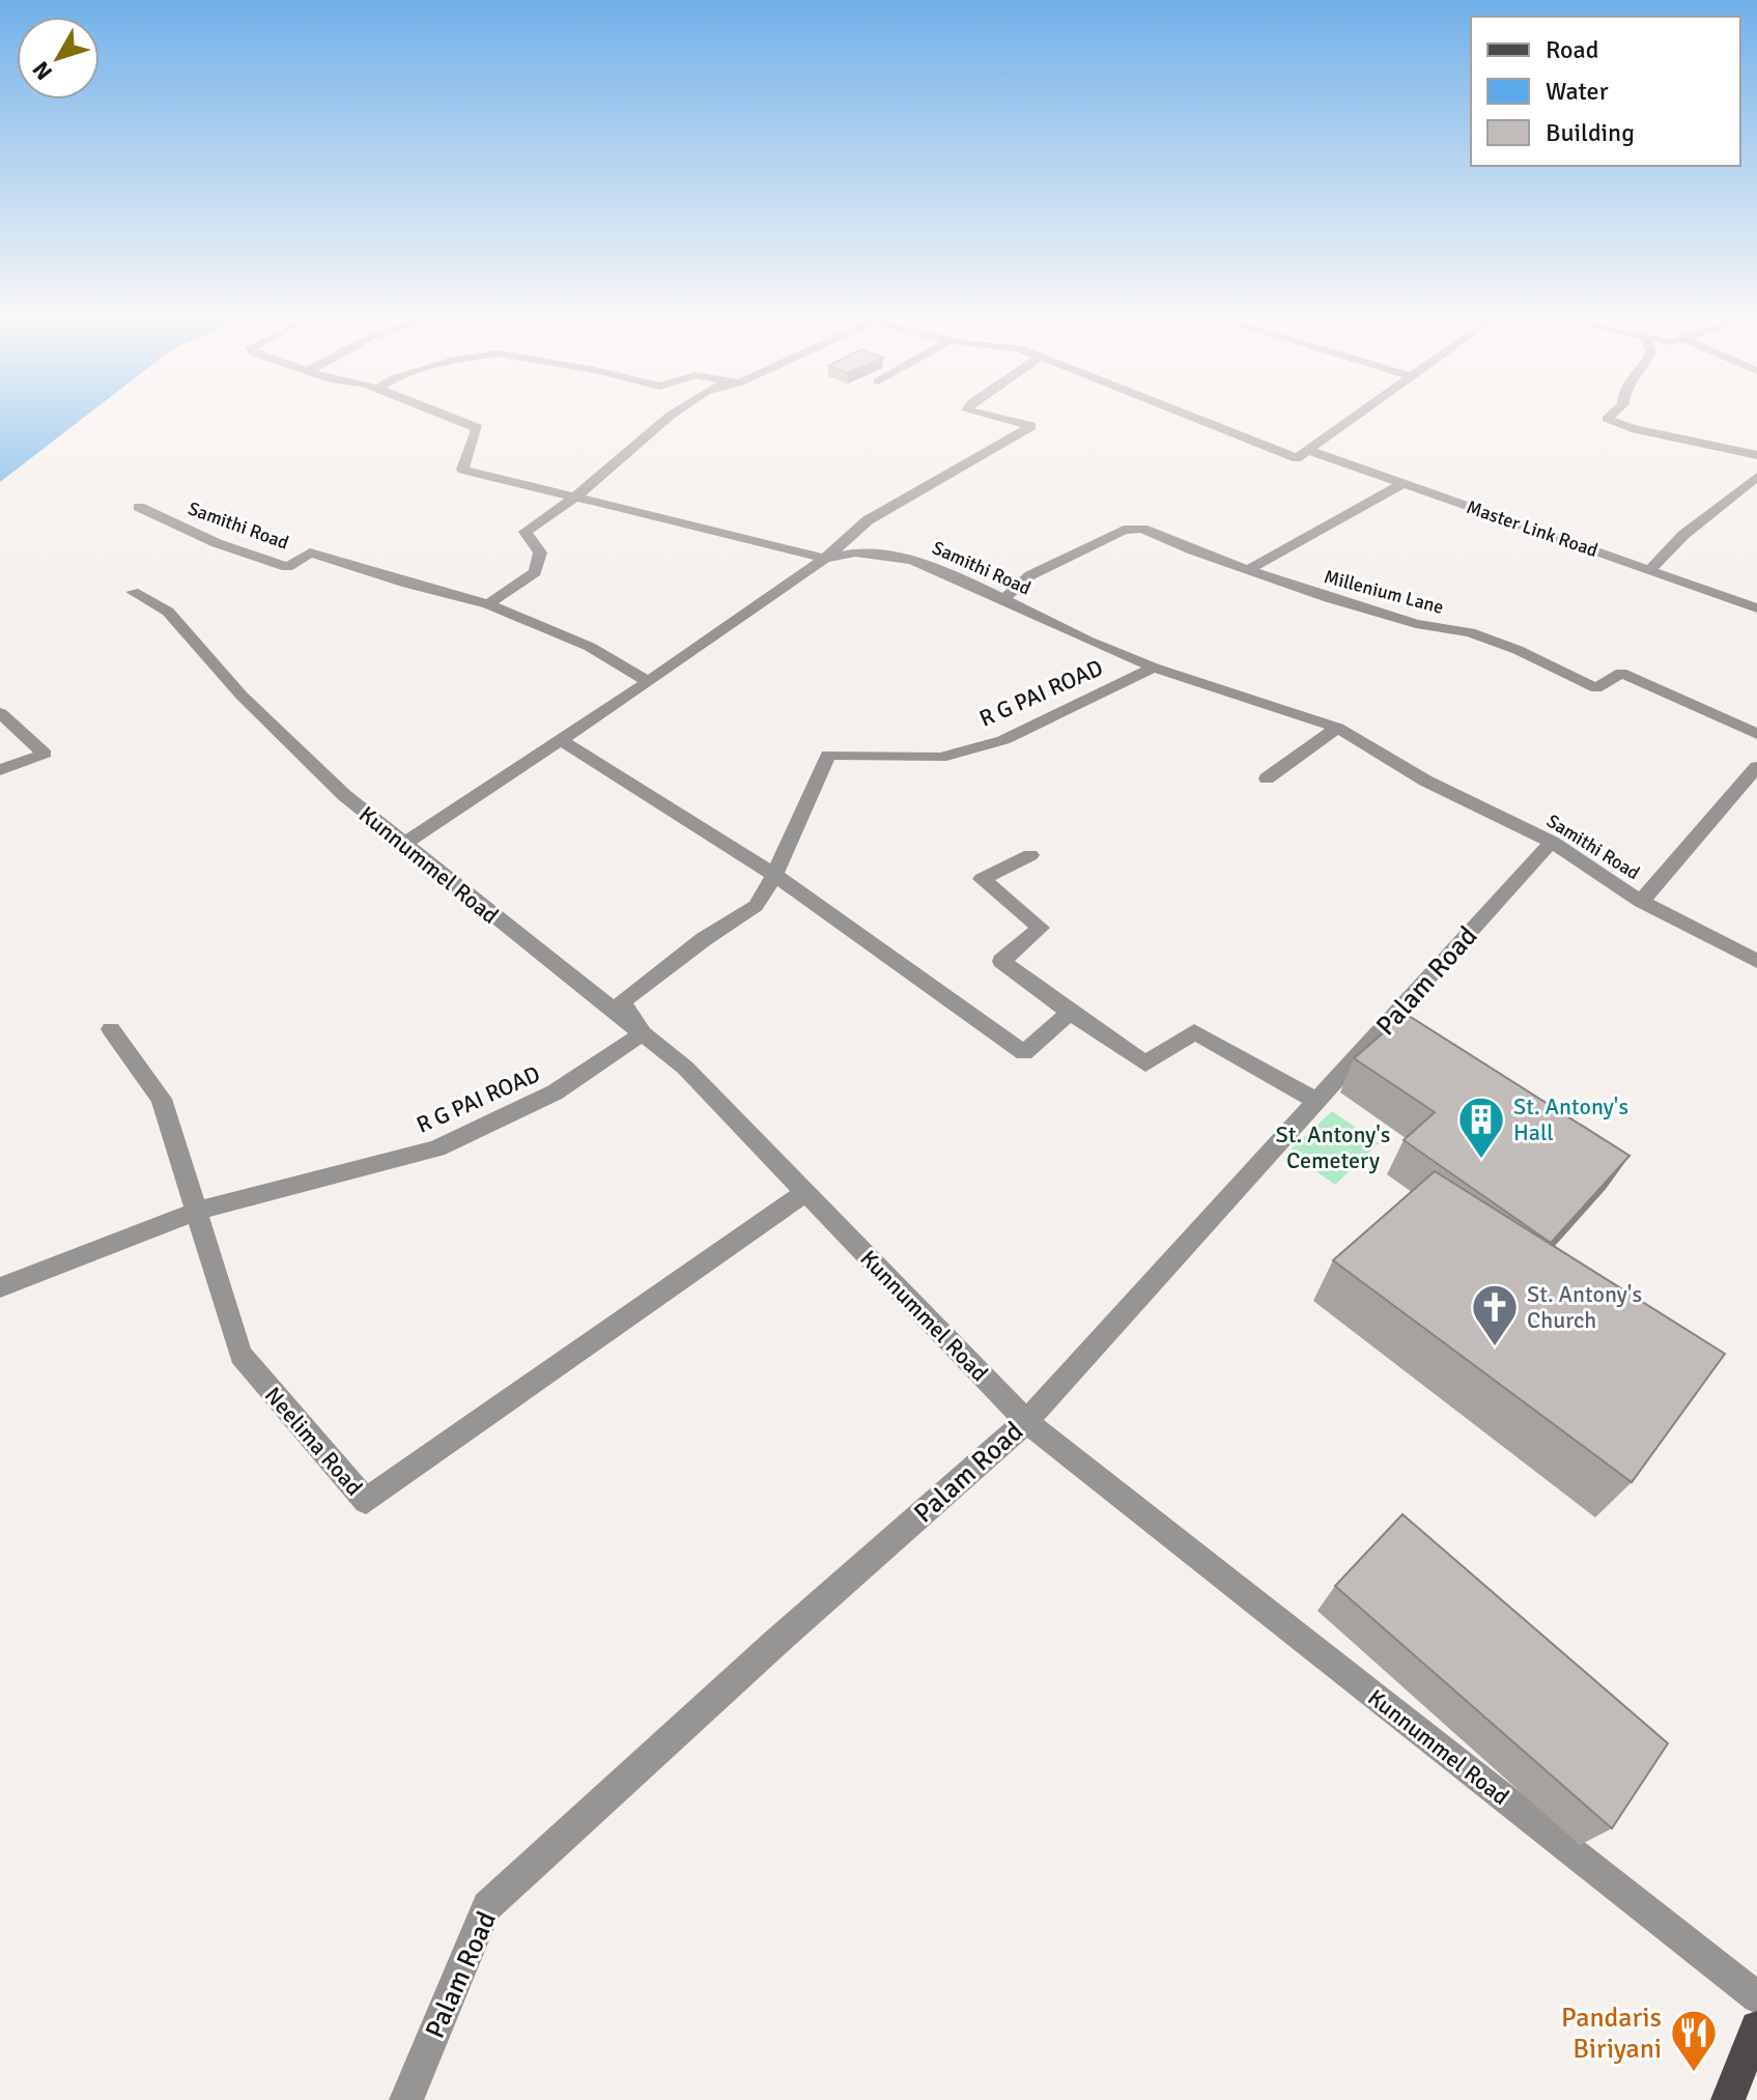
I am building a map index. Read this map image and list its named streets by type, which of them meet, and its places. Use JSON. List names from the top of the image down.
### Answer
{
  "streets": {
    "street": [
      "Samithi Road",
      "Master Link Road",
      "Millenium Lane",
      "R G PAI ROAD",
      "Kunnummel Road",
      "Palam Road",
      "Neelima Road"
    ]
  },
  "crossings": [
    ["Samithi Road", "Millenium Lane"],
    ["Samithi Road", "R G PAI ROAD"],
    ["Samithi Road", "Palam Road"],
    ["R G PAI ROAD", "Kunnummel Road"],
    ["R G PAI ROAD", "Neelima Road"],
    ["Kunnummel Road", "Palam Road"],
    ["Kunnummel Road", "Neelima Road"]
  ],
  "parks": ["St. Antony's Cemetery"],
  "places": {
    "building": ["St. Antony's Hall"],
    "church": ["St. Antony's Church"],
    "restaurant": ["Pandaris Biriyani"]
  },
  "legend": ["Road", "Water", "Building"],
  "north": "bottom left"
}
